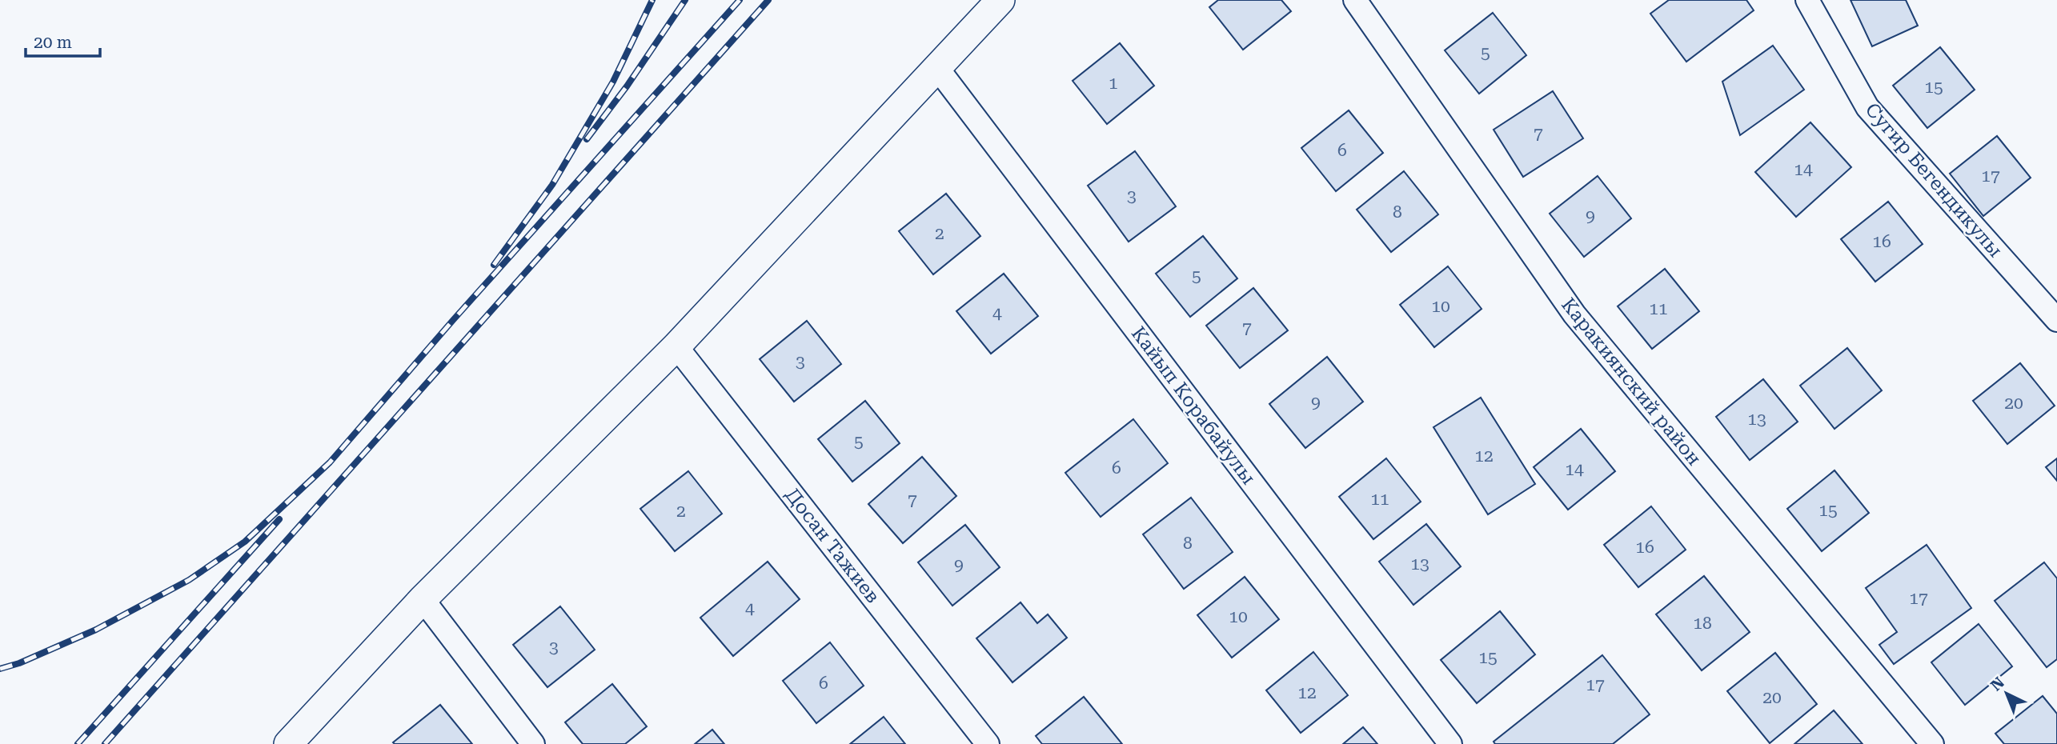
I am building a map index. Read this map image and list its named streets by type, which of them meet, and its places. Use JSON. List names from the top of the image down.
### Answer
{
  "streets": {
    "street": [
      "Сугир Бегендикулы",
      "Каракиянский район",
      "Кайып Корабайулы",
      "Досан Тажиев"
    ]
  },
  "house_numbers": [
    "5",
    "1",
    "15",
    "7",
    "6",
    "14",
    "17",
    "3",
    "8",
    "9",
    "2",
    "16",
    "5",
    "10",
    "11",
    "4",
    "7",
    "3",
    "9",
    "20",
    "13",
    "5",
    "12",
    "6",
    "14",
    "11",
    "7",
    "15",
    "2",
    "8",
    "16",
    "13",
    "9",
    "17",
    "4",
    "10",
    "18",
    "3",
    "15",
    "6",
    "17",
    "12",
    "20"
  ],
  "scale_bar": "20 m",
  "north": "top left"
}
